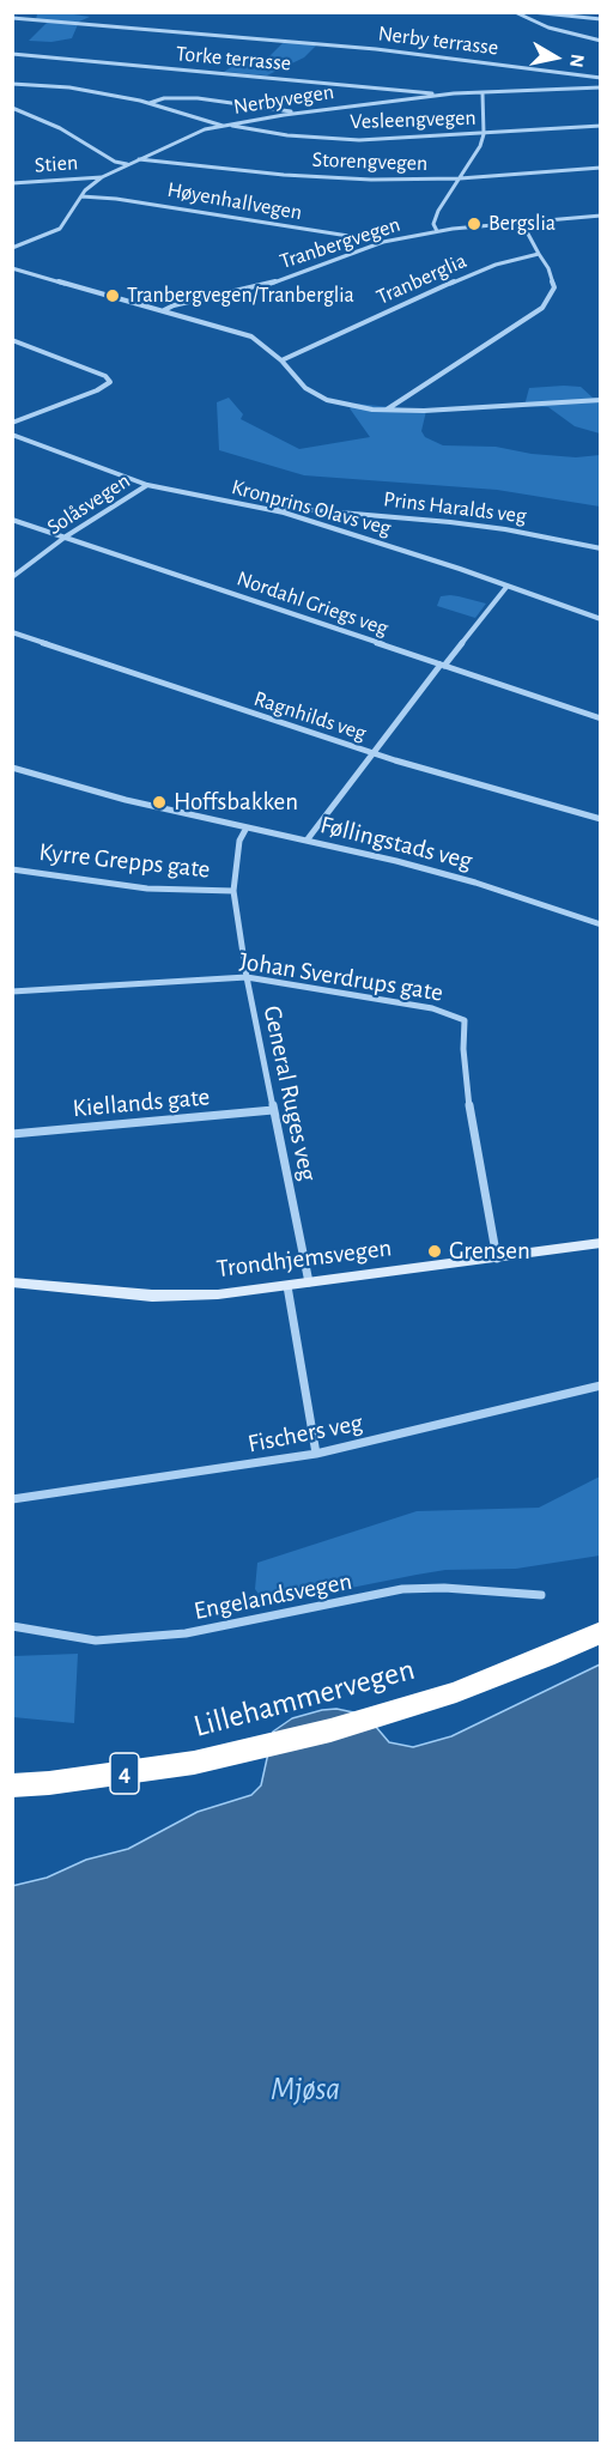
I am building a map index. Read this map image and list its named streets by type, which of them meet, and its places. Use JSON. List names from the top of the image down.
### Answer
{
  "streets": {
    "highway": ["Lillehammervegen", "4"],
    "main road": ["Trondhjemsvegen"],
    "street": [
      "Nerby terrasse",
      "Torke terrasse",
      "Nerbyvegen",
      "Vesleengvegen",
      "Storengvegen",
      "Stien",
      "Høyenhallvegen",
      "Tranbergvegen",
      "Tranberglia",
      "Solåsvegen",
      "Kronprins Olavs veg",
      "Prins Haralds veg",
      "Nordahl Griegs veg",
      "Ragnhilds veg",
      "Føllingstads veg",
      "Kyrre Grepps gate",
      "Johan Sverdrups gate",
      "General Ruges veg",
      "Kiellands gate",
      "Fischers veg",
      "Engelandsvegen"
    ]
  },
  "crossings": [
    ["Torke terrasse", "Nerbyvegen"],
    ["Nerbyvegen", "Vesleengvegen"],
    ["Nerbyvegen", "Storengvegen"],
    ["Nerbyvegen", "Stien"],
    ["Nerbyvegen", "Høyenhallvegen"],
    ["Høyenhallvegen", "Tranbergvegen"],
    ["Solåsvegen", "Kronprins Olavs veg"],
    ["Solåsvegen", "Nordahl Griegs veg"],
    ["Kronprins Olavs veg", "Prins Haralds veg"],
    ["Føllingstads veg", "General Ruges veg"],
    ["Kyrre Grepps gate", "General Ruges veg"],
    ["Johan Sverdrups gate", "General Ruges veg"],
    ["Johan Sverdrups gate", "Trondhjemsvegen"],
    ["General Ruges veg", "Kiellands gate"],
    ["General Ruges veg", "Trondhjemsvegen"]
  ],
  "water": ["Mjøsa"],
  "places": [
    "Bergslia",
    "Tranbergvegen/Tranberglia",
    "Hoffsbakken",
    "Grensen"
  ],
  "north": "right"
}
